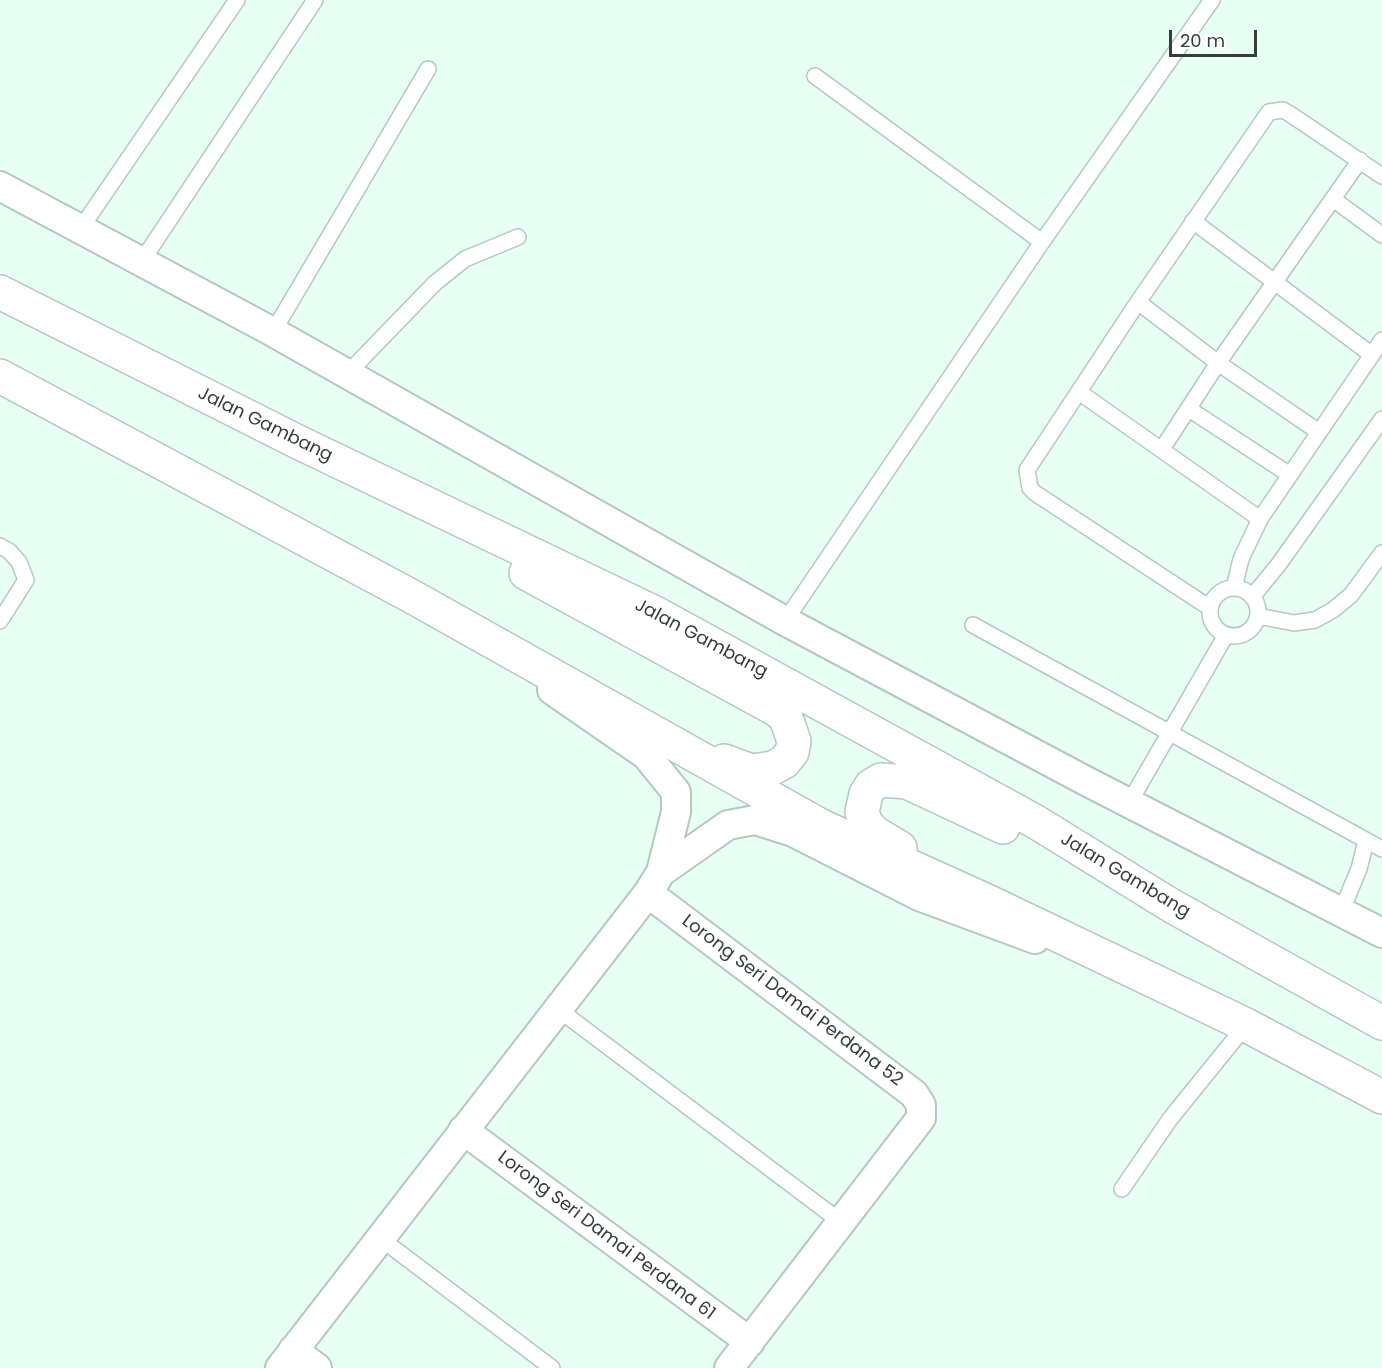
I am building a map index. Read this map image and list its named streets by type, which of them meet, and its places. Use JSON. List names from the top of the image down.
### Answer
{
  "streets": {
    "highway": ["Jalan Gambang"],
    "street": ["Lorong Seri Damai Perdana 52", "Lorong Seri Damai Perdana 61"]
  },
  "scale_bar": "20 m"
}
